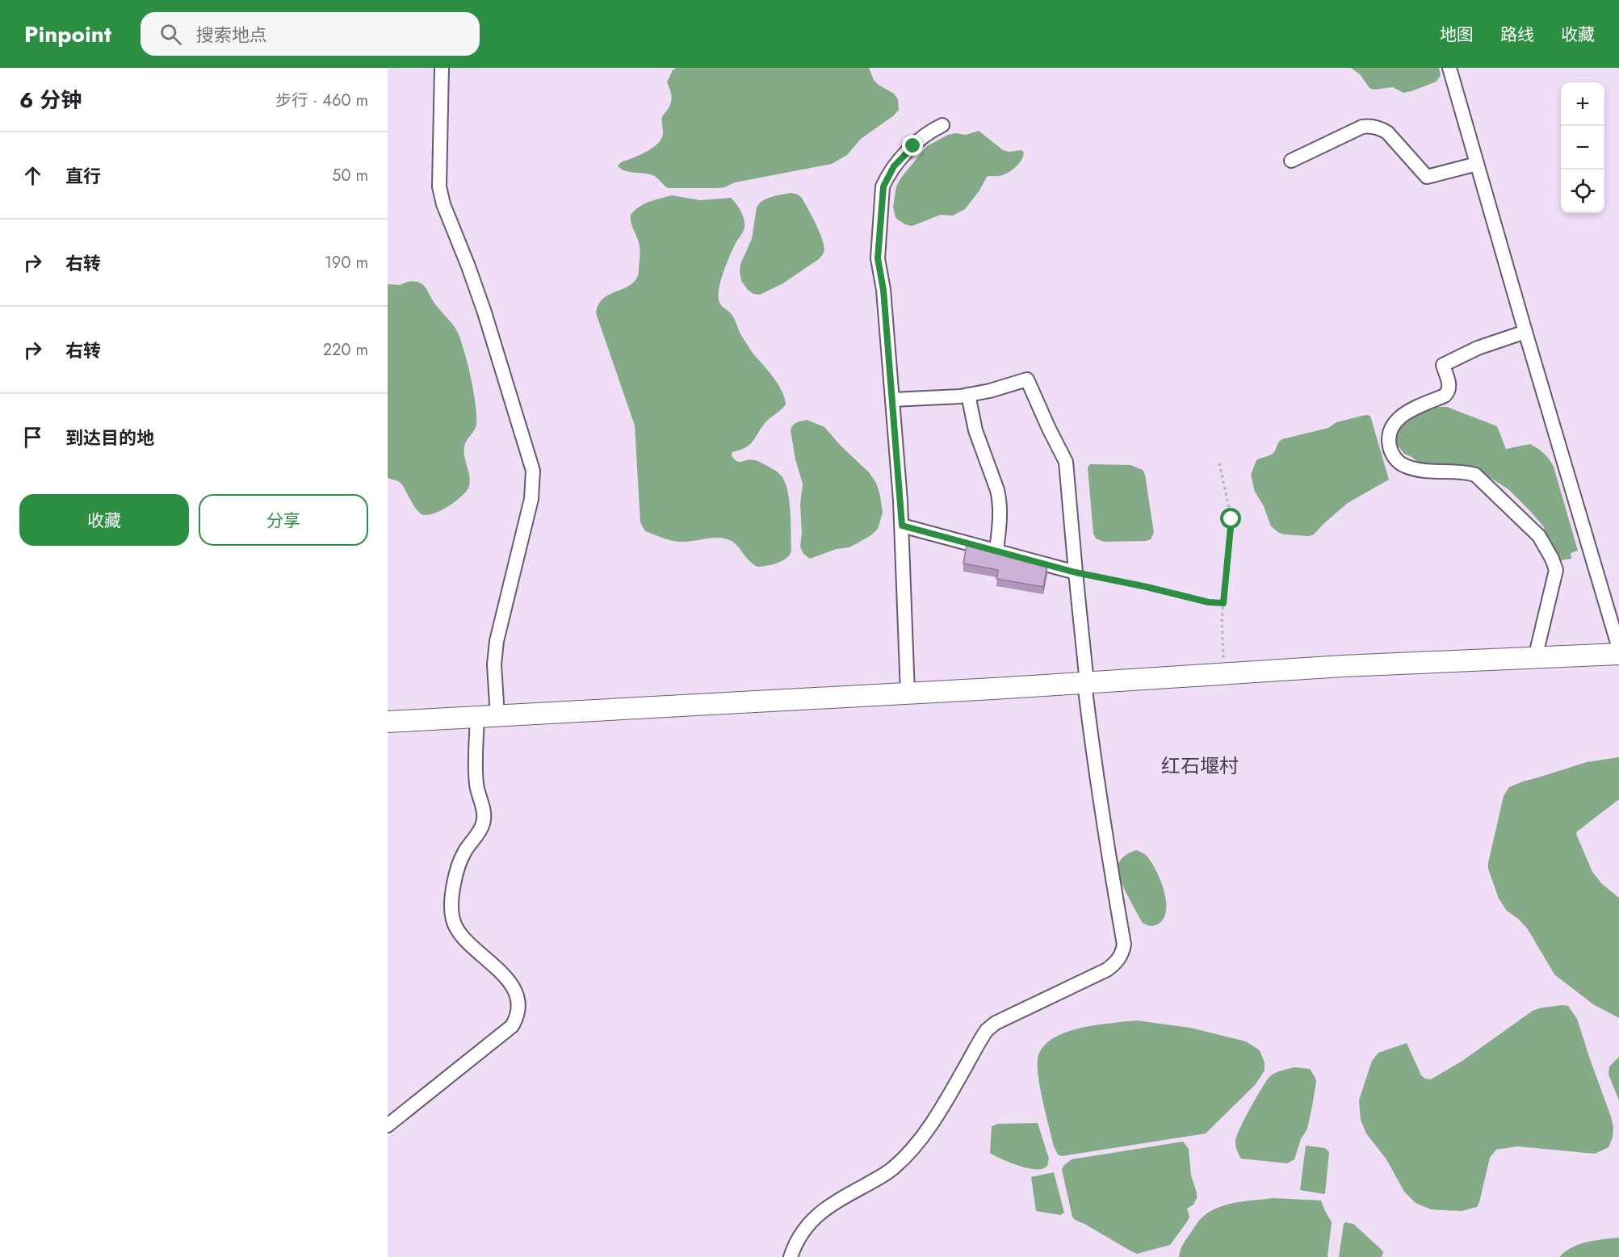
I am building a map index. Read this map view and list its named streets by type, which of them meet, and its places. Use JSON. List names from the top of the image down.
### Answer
{
  "districts": ["红石堰村"],
  "page": {
    "header": "Pinpoint",
    "search": "搜索地点",
    "nav": ["地图", "路线", "收藏"],
    "heading": ["6 分钟", "步行 · 460 m"],
    "map_buttons": ["+", "−"],
    "list": [
      ["直行", "50 m"],
      ["右转", "190 m"],
      ["右转", "220 m"],
      "到达目的地"
    ],
    "buttons": ["收藏", "分享"]
  }
}
